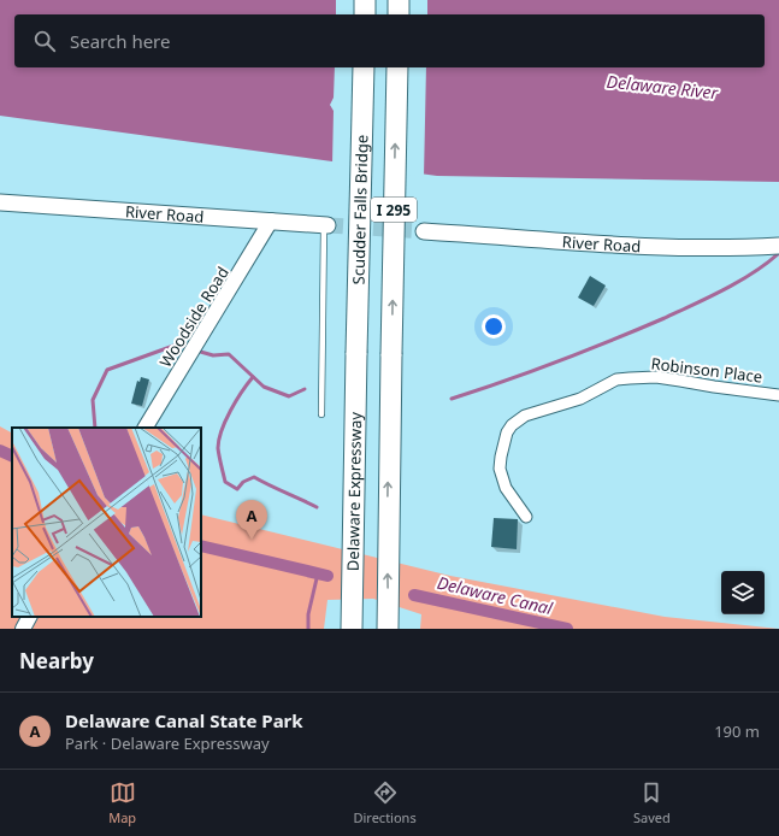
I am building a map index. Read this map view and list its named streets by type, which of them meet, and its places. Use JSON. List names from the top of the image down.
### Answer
{
  "streets": {
    "highway": ["Scudder Falls Bridge", "I 295", "Delaware Expressway"],
    "main road": ["River Road"],
    "street": ["Woodside Road", "Robinson Place"]
  },
  "crossings": [
    ["Scudder Falls Bridge", "Delaware Expressway"],
    ["River Road", "Woodside Road"]
  ],
  "water": ["Delaware River", "Delaware Canal"],
  "page": {
    "search": "Search here",
    "pins": "A",
    "heading": "Nearby",
    "list": [
      {
        "mark": "A",
        "name": "Delaware Canal State Park",
        "note": "Park · Delaware Expressway",
        "value": "190 m"
      }
    ],
    "nav": ["Map", "Directions", "Saved"]
  }
}
